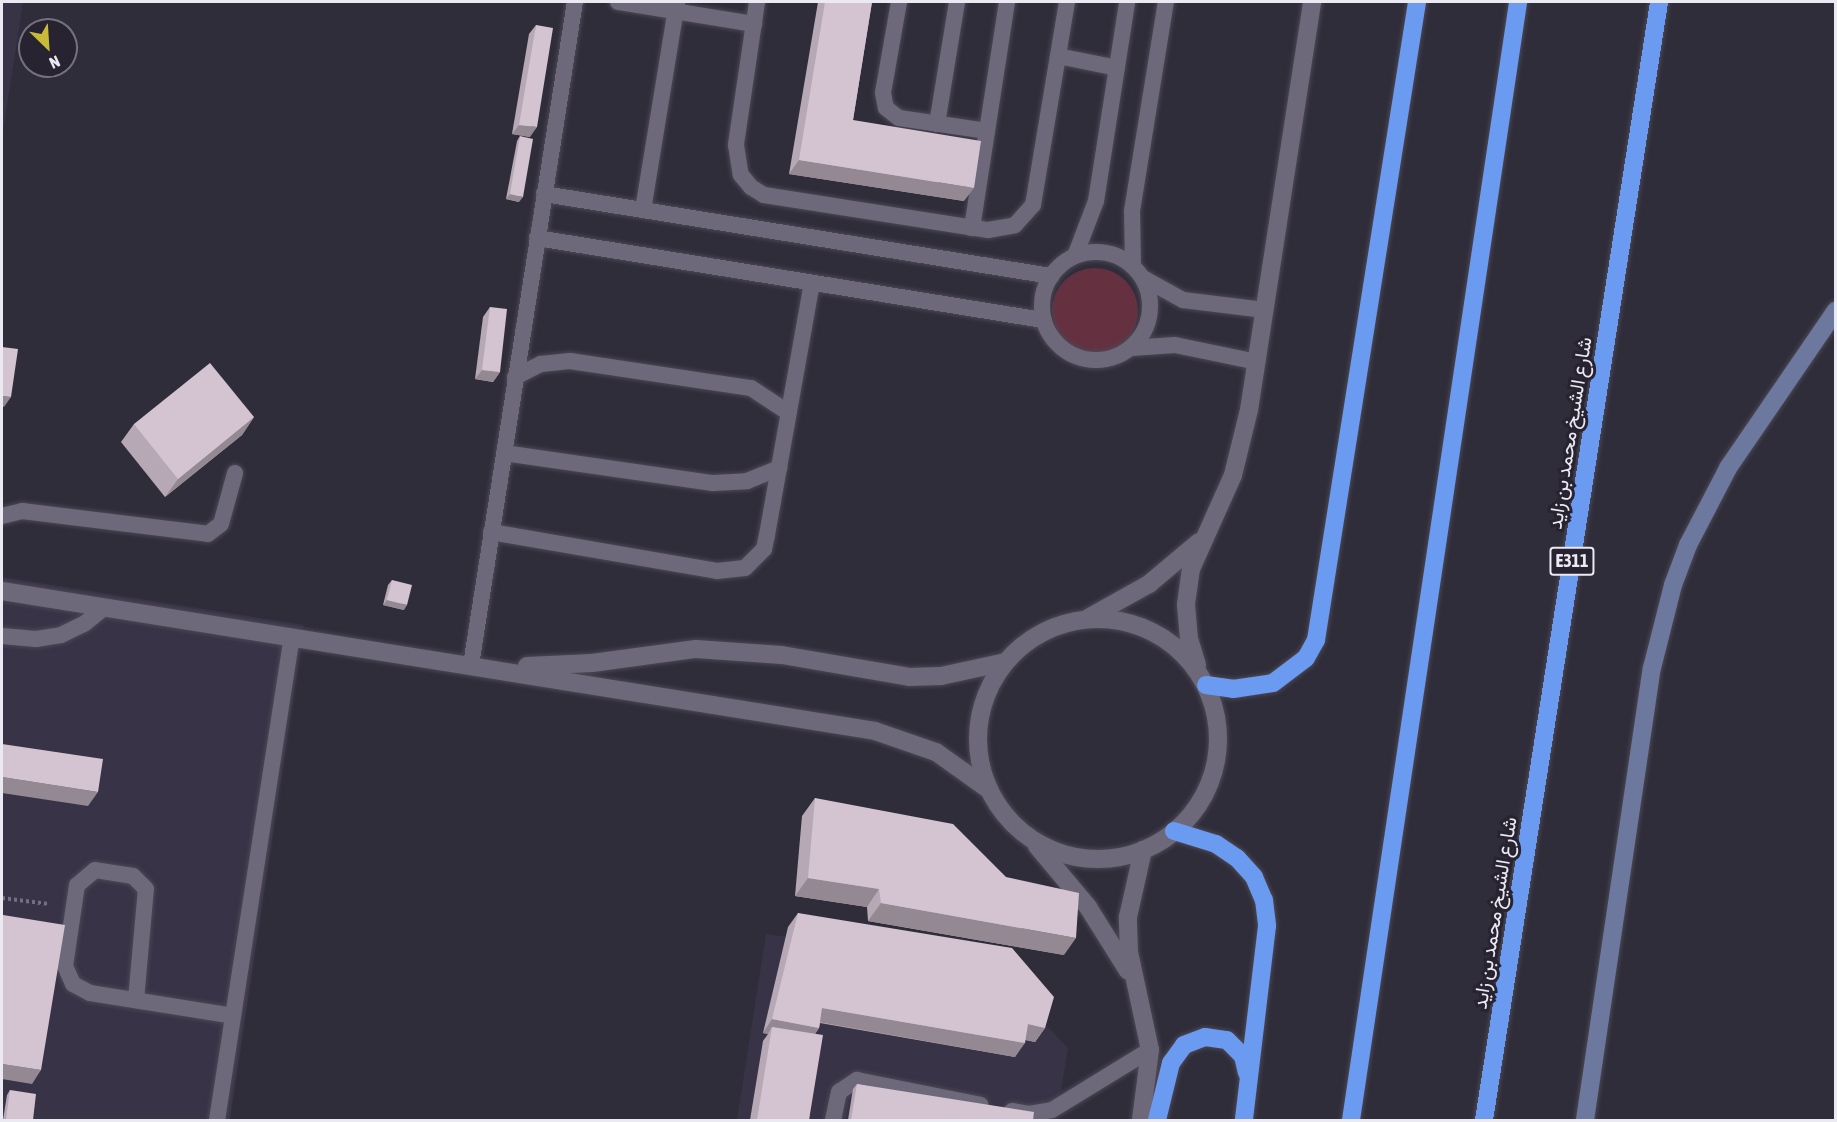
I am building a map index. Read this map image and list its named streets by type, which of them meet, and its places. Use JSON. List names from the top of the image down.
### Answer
{
  "streets": {
    "highway": ["شارع الشيخ محمد بن زايد", "E311"]
  },
  "north": "bottom right"
}
